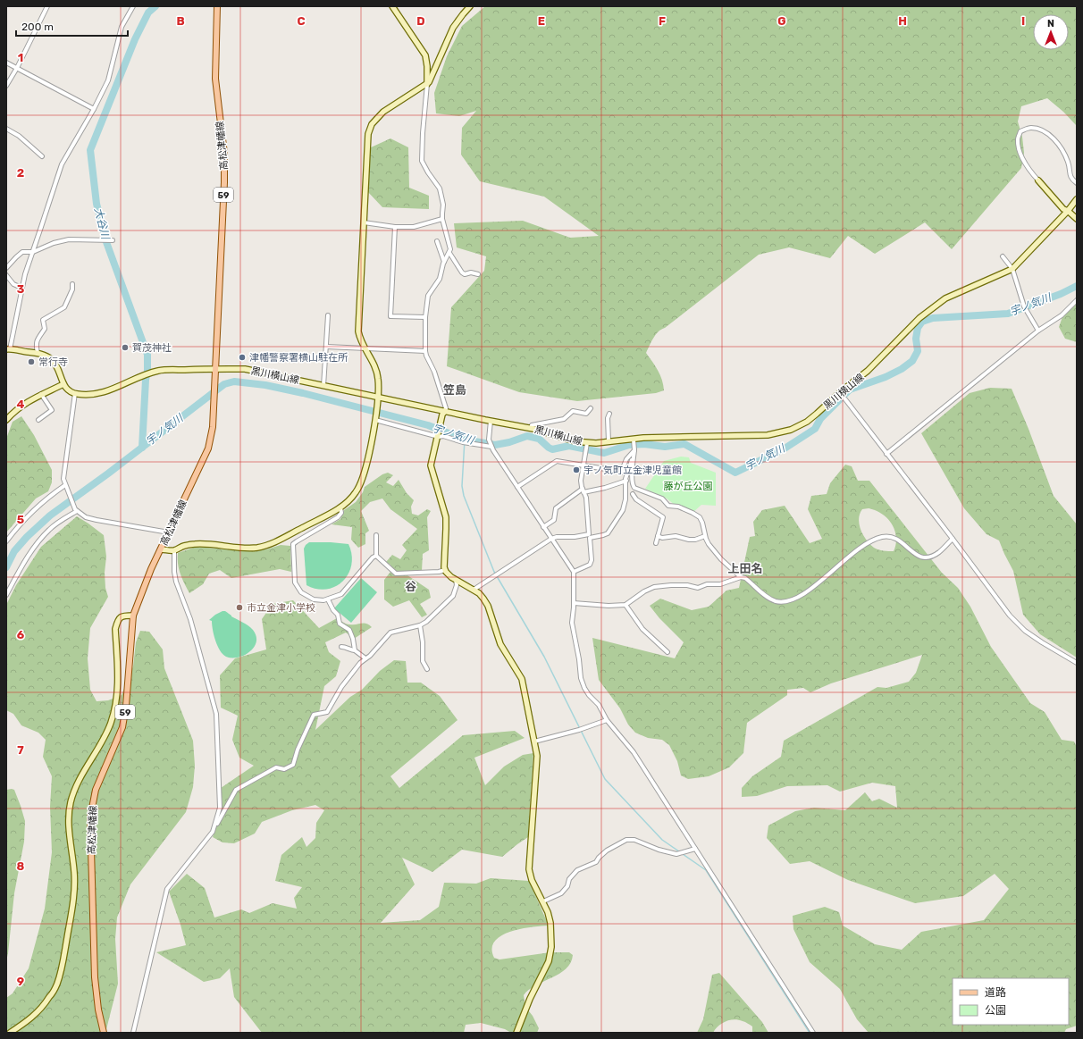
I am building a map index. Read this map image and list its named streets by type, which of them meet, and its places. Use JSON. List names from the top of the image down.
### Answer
{
  "streets": {
    "main road": ["高松津幡線", "59"],
    "street": ["黒川横山線"]
  },
  "crossings": [
    ["高松津幡線", "黒川横山線"]
  ],
  "districts": ["笠島", "上田名", "谷"],
  "water": ["大谷川", "宇ノ気川"],
  "parks": ["藤が丘公園"],
  "places": [
    "賀茂神社",
    "津幡警察署横山駐在所",
    "常行寺",
    "宇ノ気町立金津児童館",
    "市立金津小学校"
  ],
  "legend": ["道路", "公園"],
  "scale_bar": "200 m",
  "north": "top",
  "grid": {
    "columns": [
      "B",
      "C",
      "D",
      "E",
      "F",
      "G",
      "H",
      "I"
    ],
    "rows": [
      "1",
      "2",
      "3",
      "4",
      "5",
      "6",
      "7",
      "8",
      "9"
    ]
  }
}
